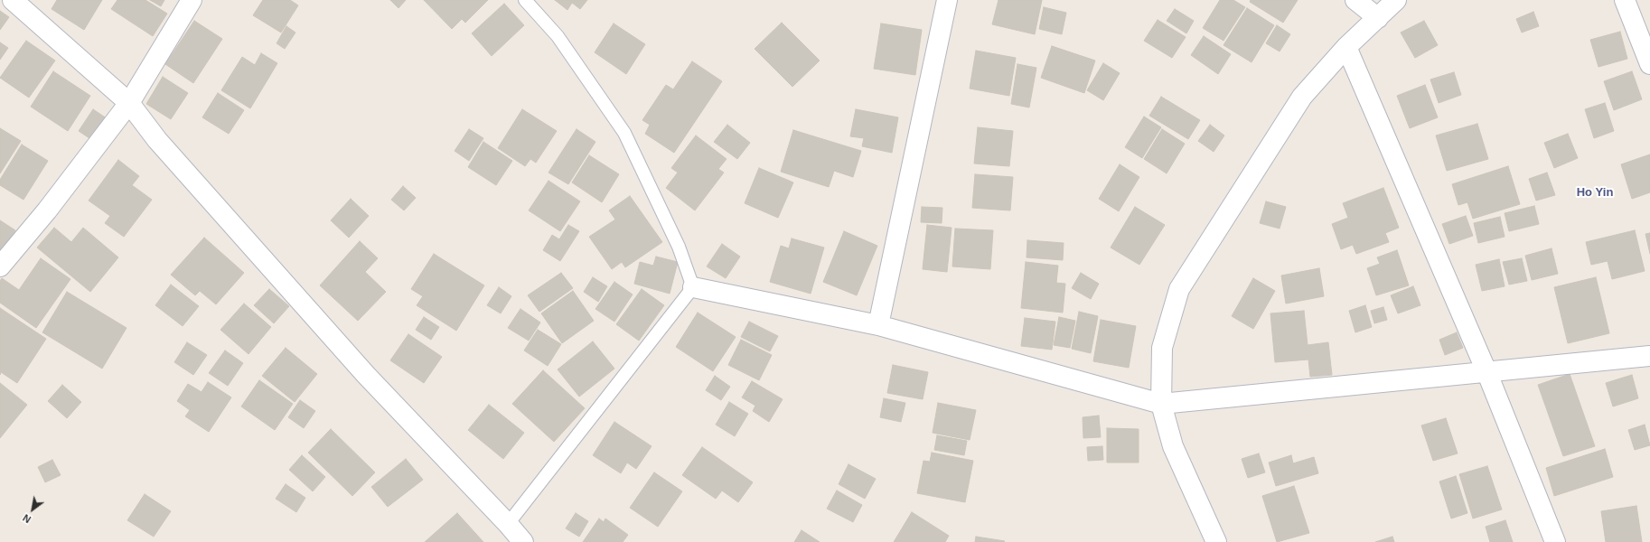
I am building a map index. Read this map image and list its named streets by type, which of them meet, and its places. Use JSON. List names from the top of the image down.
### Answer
{
  "districts": ["Ho Yin"],
  "north": "bottom left"
}
